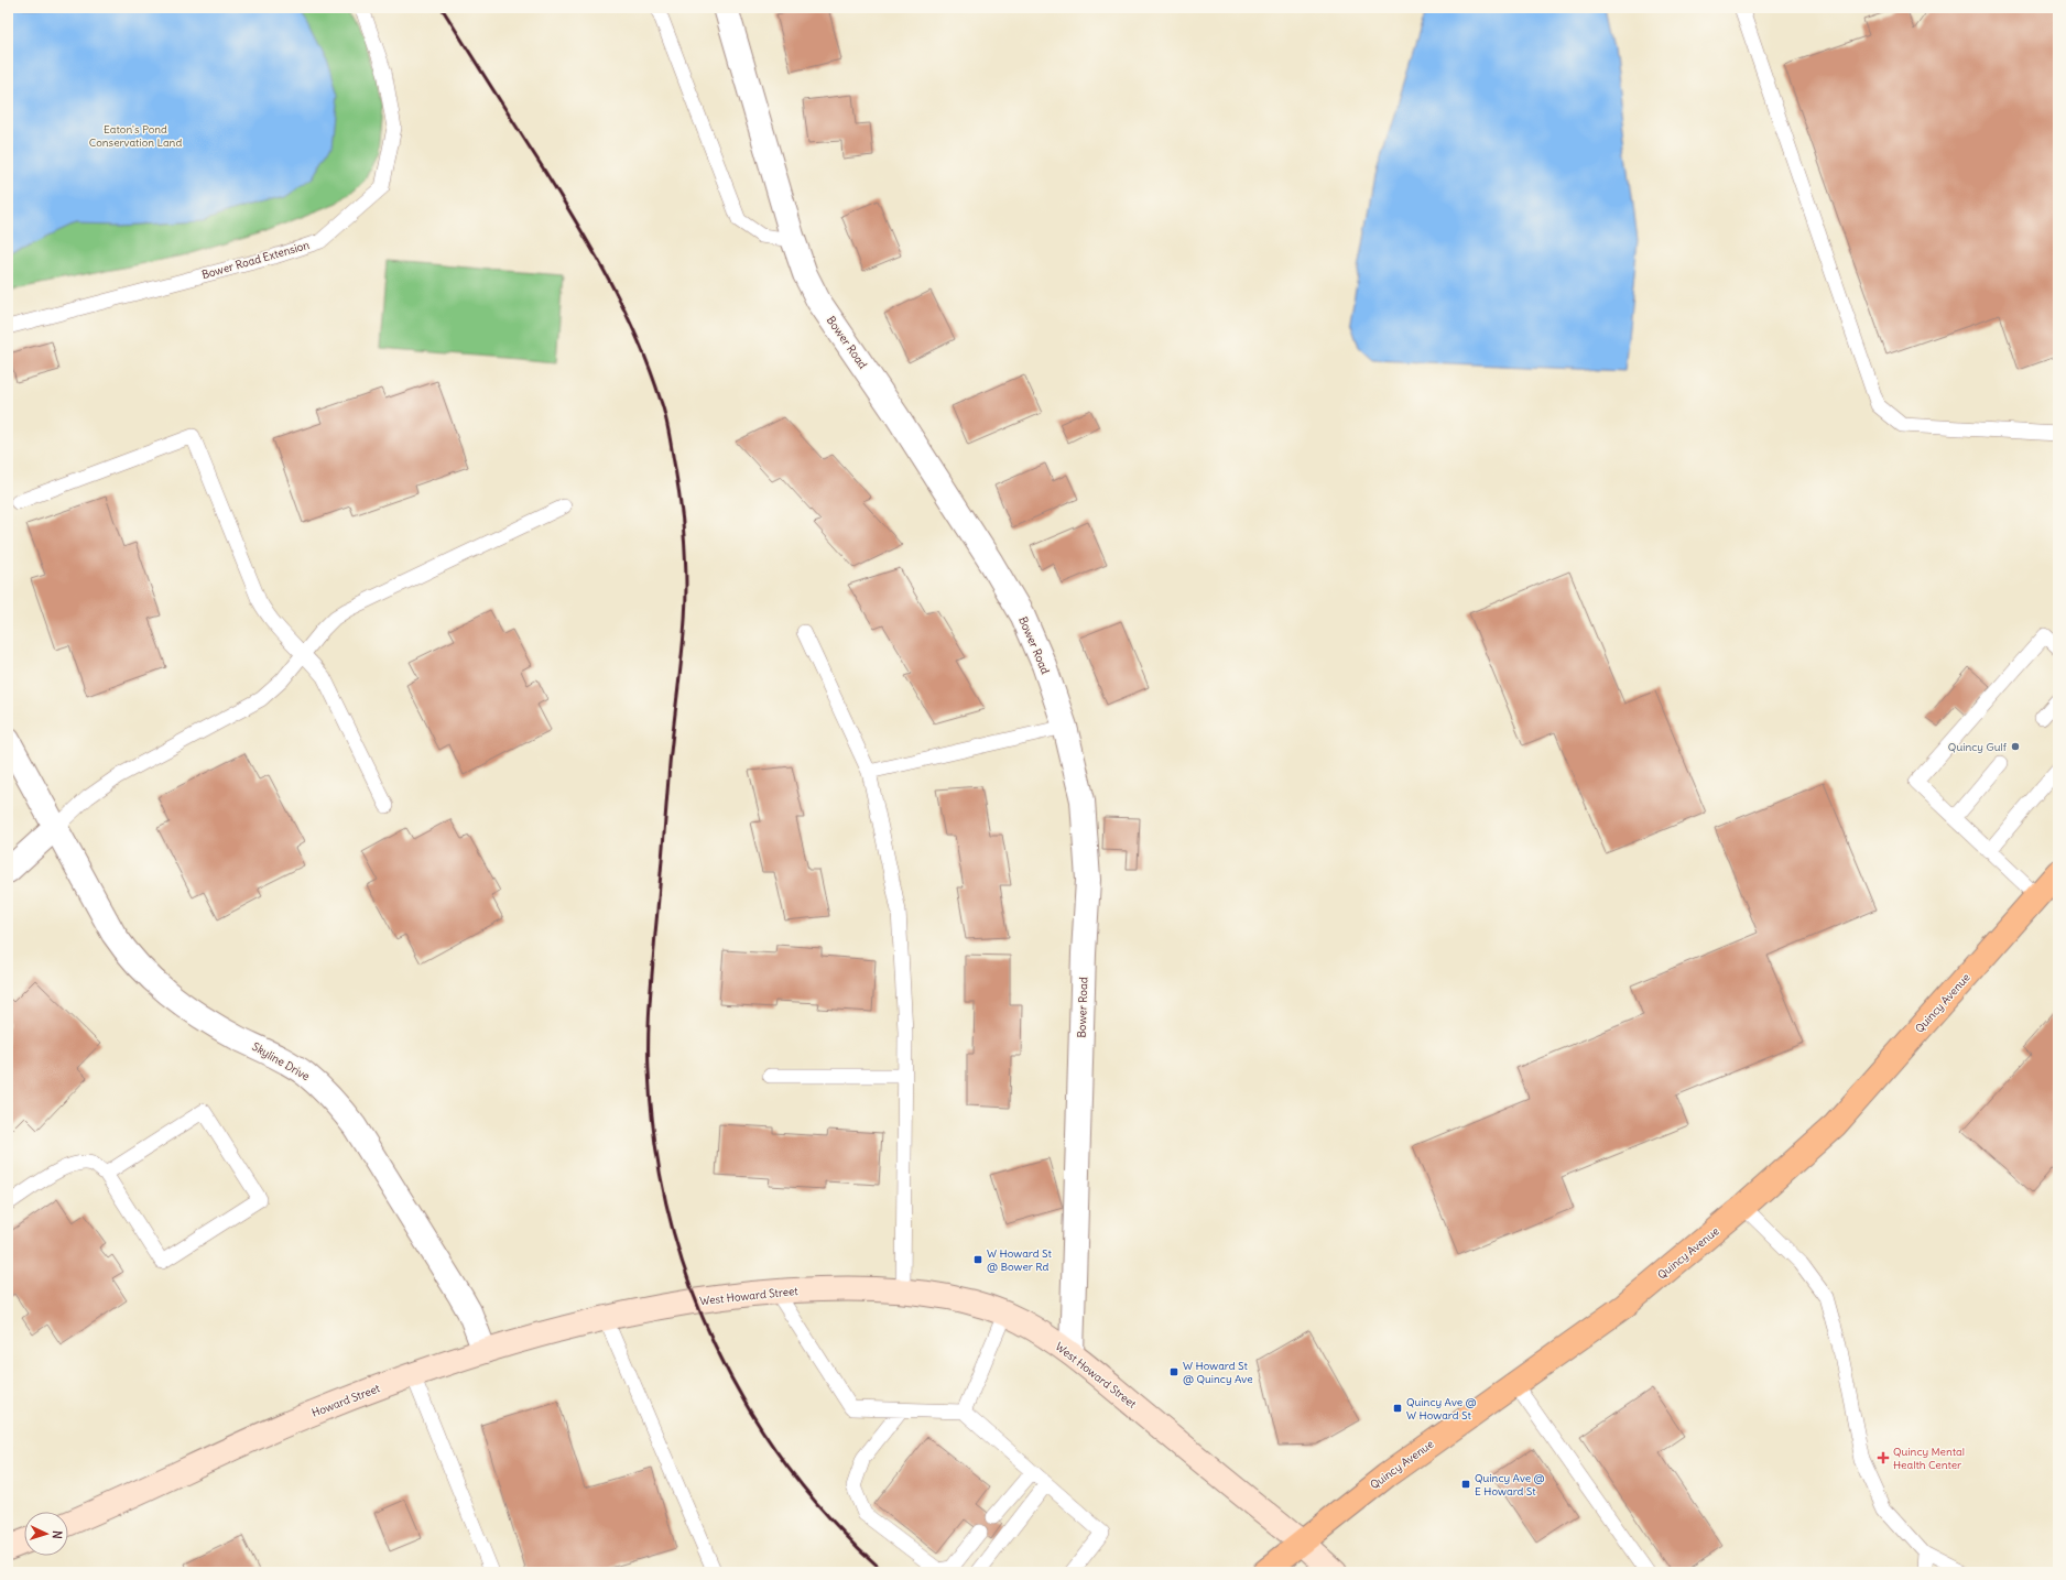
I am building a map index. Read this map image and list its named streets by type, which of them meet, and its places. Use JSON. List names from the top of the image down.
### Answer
{
  "streets": {
    "main road": ["Quincy Avenue"],
    "street": [
      "Bower Road",
      "Skyline Drive",
      "West Howard Street",
      "Howard Street"
    ],
    "lane": ["Bower Road Extension"]
  },
  "crossings": [
    ["Bower Road", "West Howard Street"],
    ["Quincy Avenue", "West Howard Street"],
    ["Skyline Drive", "Howard Street"],
    ["West Howard Street", "Howard Street"]
  ],
  "parks": ["Eaton's Pond Conservation Land"],
  "places": {
    "other": ["Quincy Gulf"],
    "transit": [
      "W Howard St @ Bower Rd",
      "W Howard St @ Quincy Ave",
      "Quincy Ave @ W Howard St",
      "Quincy Ave @ E Howard St"
    ],
    "health": ["Quincy Mental Health Center"]
  },
  "north": "right"
}
